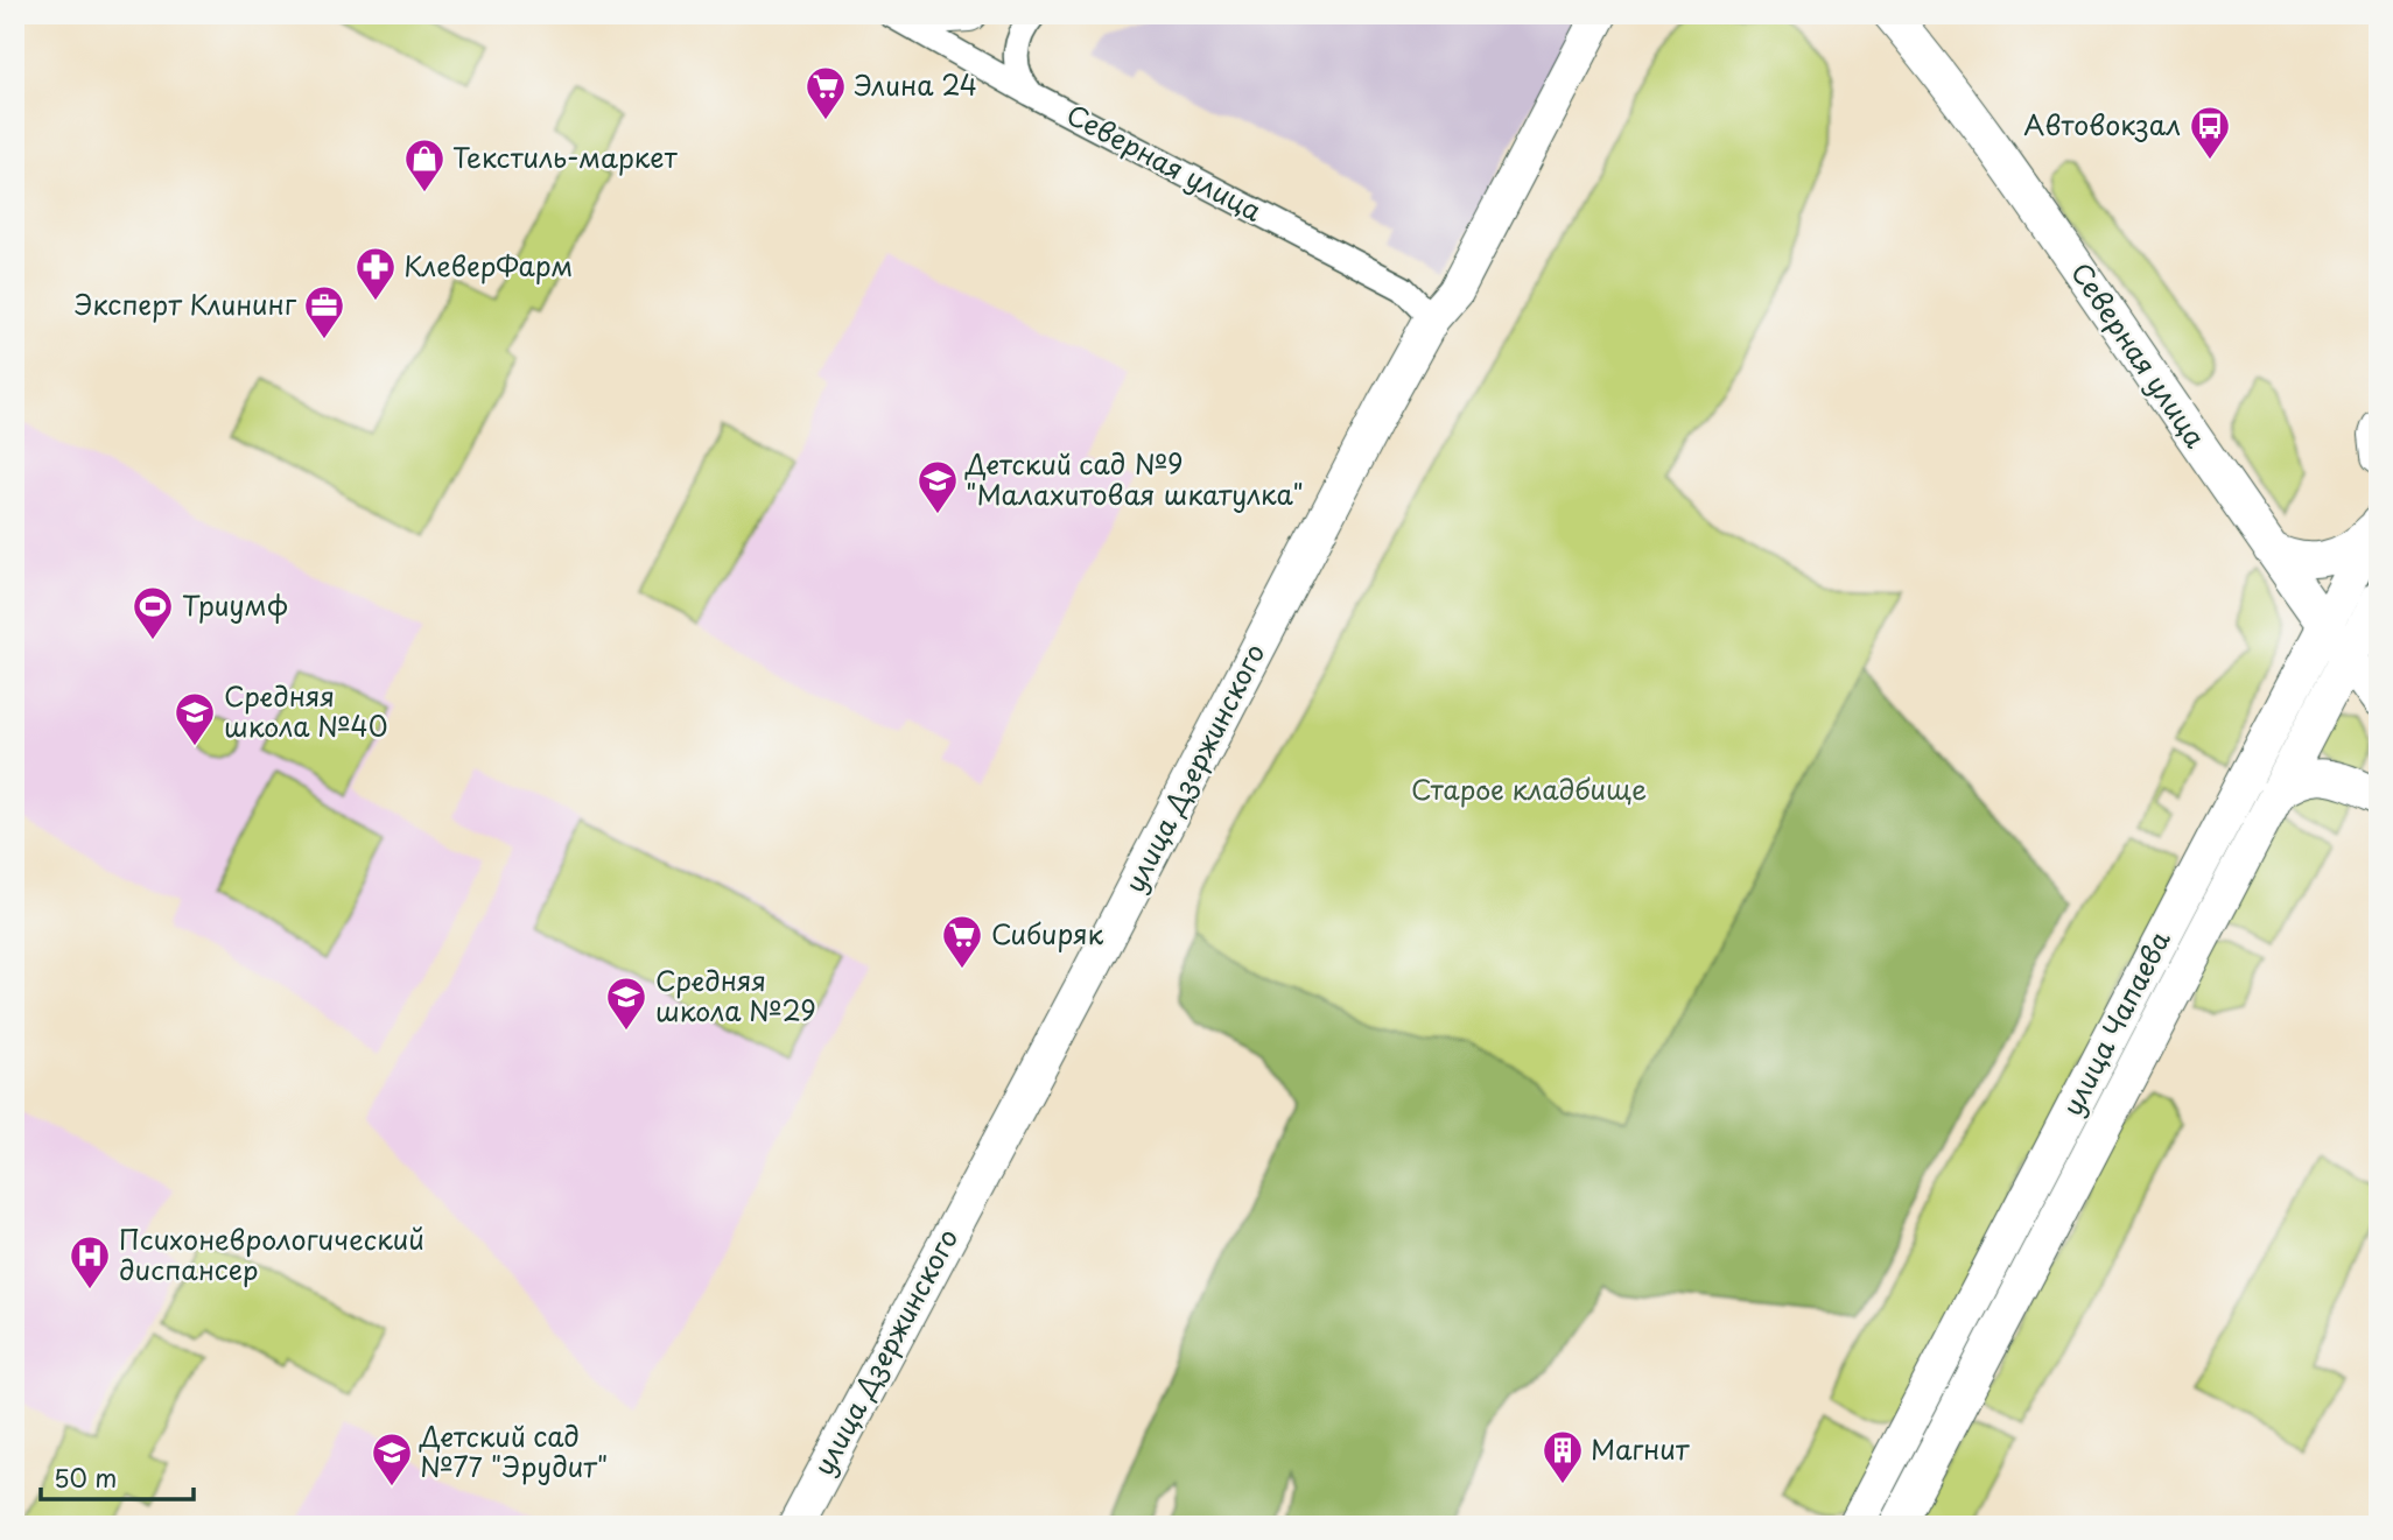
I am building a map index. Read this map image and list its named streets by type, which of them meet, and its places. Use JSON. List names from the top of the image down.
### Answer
{
  "streets": {
    "main road": ["Северная улица", "улица Дзержинского", "улица Чапаева"]
  },
  "crossings": [
    ["Северная улица", "улица Дзержинского"],
    ["Северная улица", "улица Чапаева"]
  ],
  "parks": ["Старое кладбище"],
  "places": {
    "supermarket": ["Элина 24", "Сибиряк"],
    "bus stop": ["Автовокзал"],
    "shop": ["Текстиль-маркет"],
    "pharmacy": ["КлеверФарм"],
    "office": ["Эксперт Клининг"],
    "school or university": [
      "Детский сад №9 \"Малахитовая шкатулка\"",
      "Средняя школа №40",
      "Средняя школа №29",
      "Детский сад №77 \"Эрудит\""
    ],
    "sports": ["Триумф"],
    "hospital": ["Психоневрологический диспансер"],
    "building": ["Магнит"]
  },
  "scale_bar": "50 m"
}
